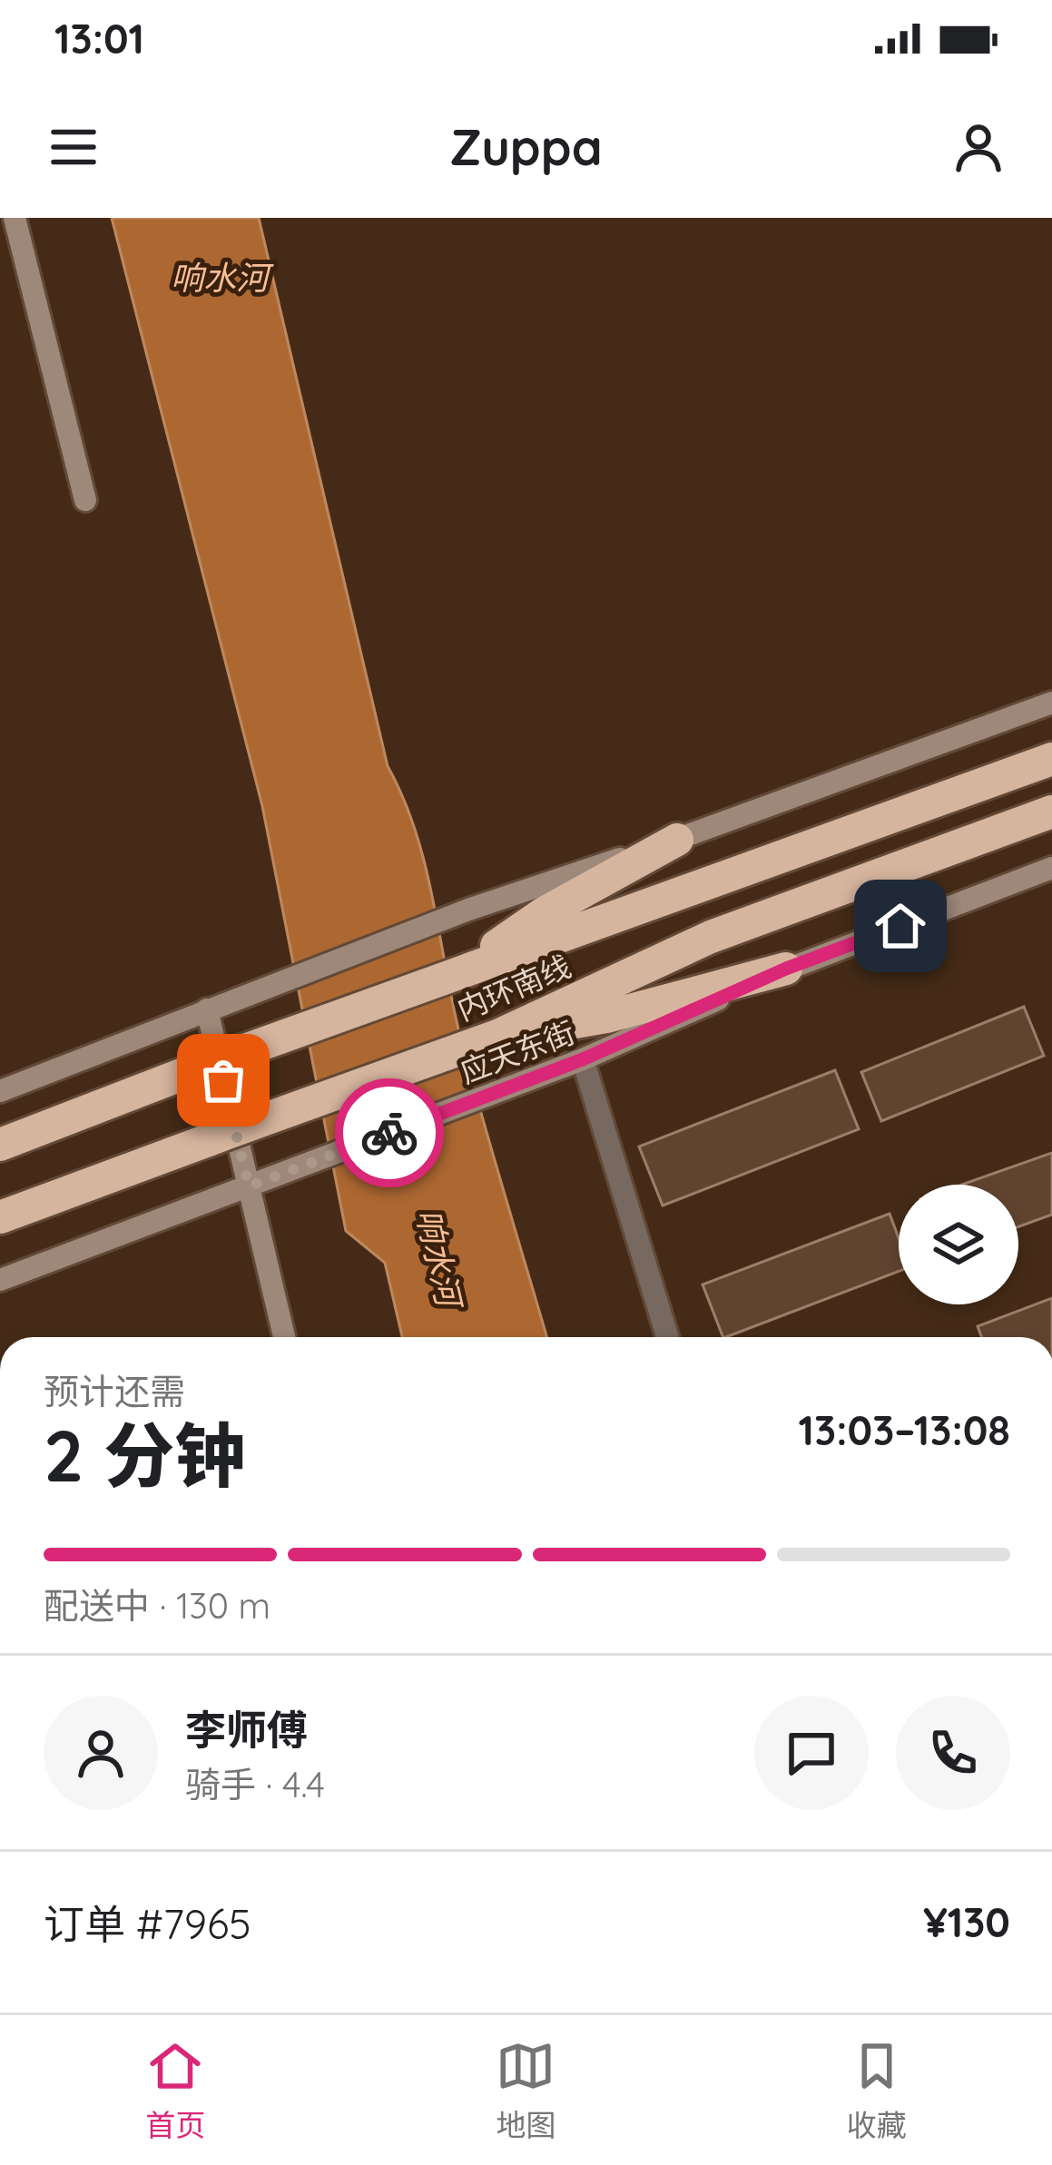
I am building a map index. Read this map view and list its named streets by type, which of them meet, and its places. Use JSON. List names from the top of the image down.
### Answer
{
  "streets": {
    "highway": ["内环南线"],
    "main road": ["应天东街"]
  },
  "water": ["响水河"],
  "page": {
    "status": "13:01",
    "header": "Zuppa",
    "heading": ["2 分钟", "预计还需", "13:03–13:08"],
    "panel": [
      "李师傅",
      "骑手 · 4.4",
      "订单 #7965",
      "¥130"
    ],
    "bar": "配送中 · 130 m",
    "tabs": ["首页", "地图", "收藏"]
  }
}
